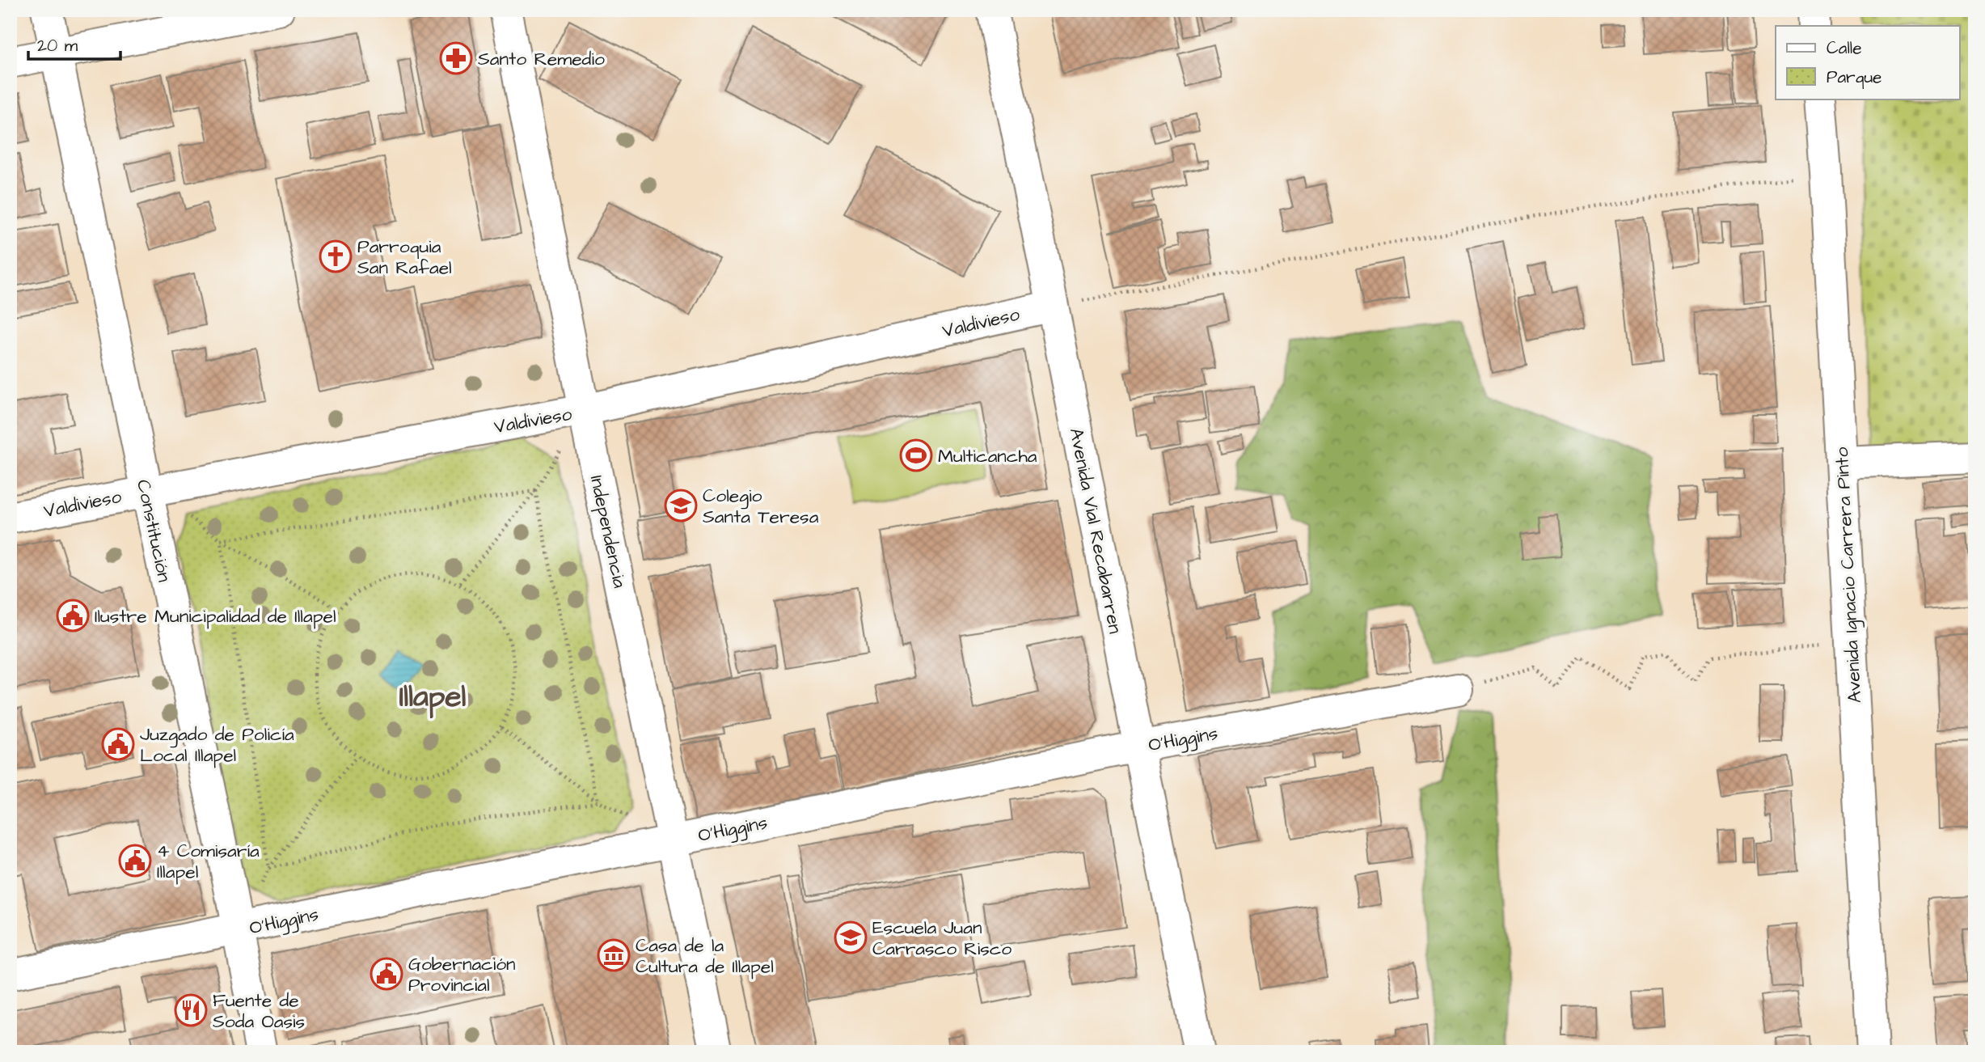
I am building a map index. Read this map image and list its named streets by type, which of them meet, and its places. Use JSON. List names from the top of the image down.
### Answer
{
  "streets": {
    "street": [
      "Valdivieso",
      "Constitución",
      "Avenida Vial Recabarren",
      "Independencia",
      "Avenida Ignacio Carrera Pinto",
      "O'Higgins"
    ]
  },
  "crossings": [
    ["Valdivieso", "Constitución"],
    ["Valdivieso", "Avenida Vial Recabarren"],
    ["Valdivieso", "Independencia"],
    ["Constitución", "O'Higgins"],
    ["Avenida Vial Recabarren", "O'Higgins"],
    ["Independencia", "O'Higgins"]
  ],
  "districts": ["Illapel"],
  "places": {
    "pharmacy": ["Santo Remedio"],
    "church": ["Parroquia San Rafael"],
    "sports": ["Multicancha"],
    "school or university": ["Colegio Santa Teresa", "Escuela Juan Carrasco Risco"],
    "public building": [
      "Ilustre Municipalidad de Illapel",
      "Juzgado de Policía Local Illapel",
      "4 Comisaría Illapel",
      "Gobernación Provincial"
    ],
    "museum": ["Casa de la Cultura de Illapel"],
    "restaurant": ["Fuente de Soda Oasis"]
  },
  "legend": ["Calle", "Parque"],
  "scale_bar": "20 m"
}
